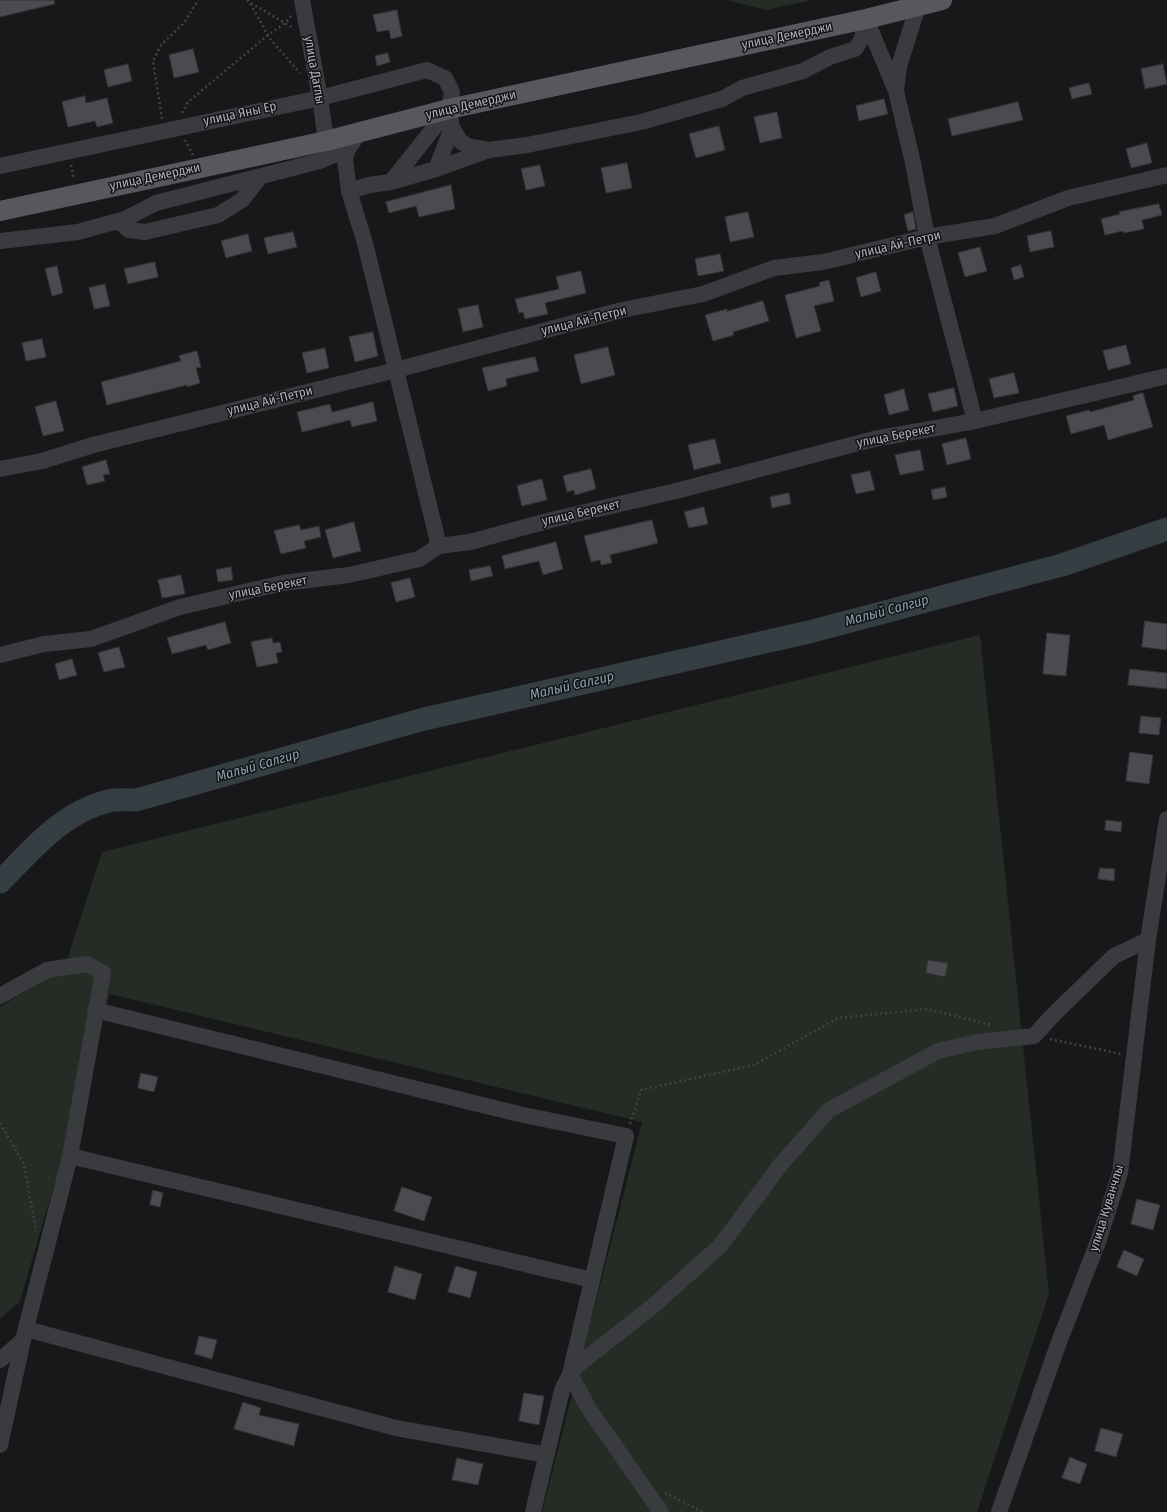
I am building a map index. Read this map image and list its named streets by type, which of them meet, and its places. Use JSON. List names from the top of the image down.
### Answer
{
  "streets": {
    "main road": ["улица Демерджи"],
    "street": [
      "улица Даглы",
      "улица Яны Ер",
      "улица Ай-Петри",
      "улица Берекет",
      "улица Куванчлы"
    ]
  },
  "crossings": [
    ["улица Демерджи", "улица Даглы"],
    ["улица Демерджи", "улица Яны Ер"],
    ["улица Даглы", "улица Яны Ер"]
  ],
  "water": ["Малый Салгир"]
}
